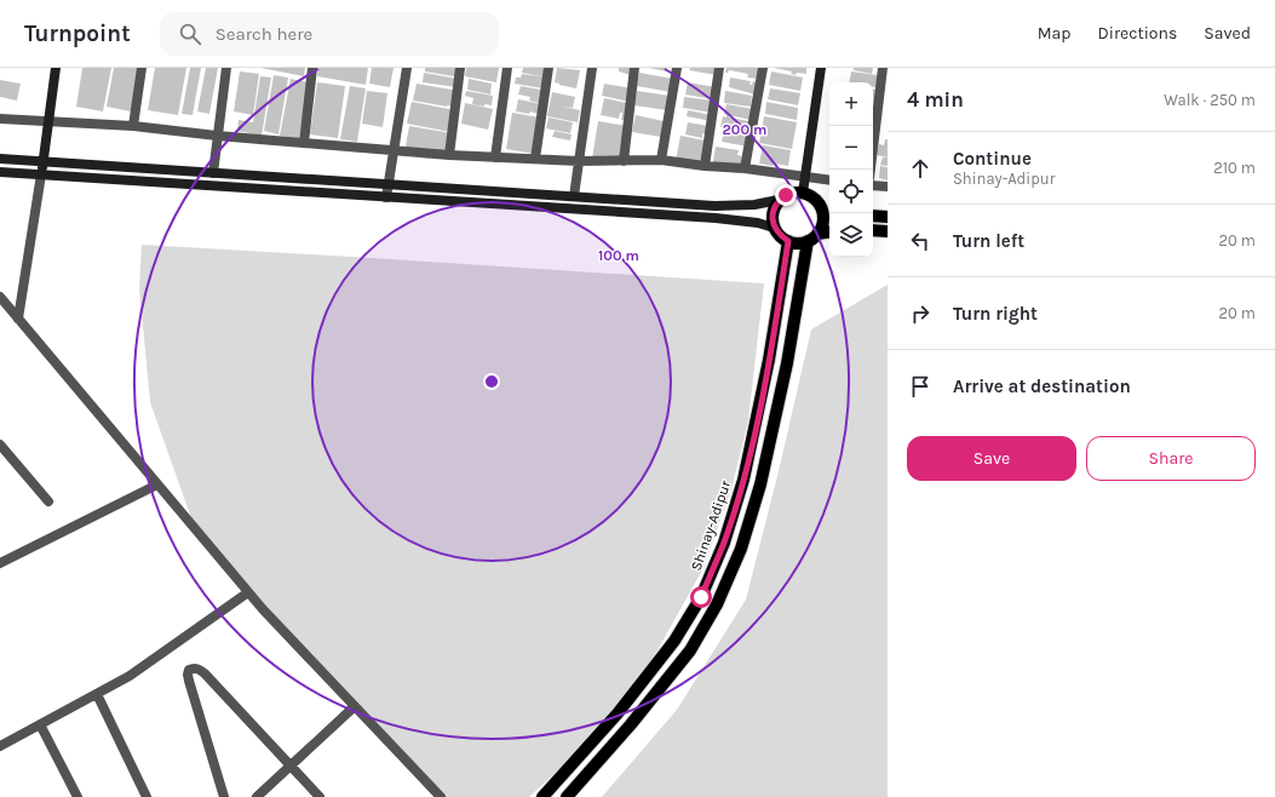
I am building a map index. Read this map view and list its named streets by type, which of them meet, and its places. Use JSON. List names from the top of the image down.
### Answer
{
  "streets": {
    "main road": ["Shinay-Adipur"]
  },
  "page": {
    "header": "Turnpoint",
    "search": "Search here",
    "nav": ["Map", "Directions", "Saved"],
    "heading": ["4 min", "Walk · 250 m"],
    "map_buttons": ["+", "−"],
    "list": [
      ["Continue", "Shinay-Adipur", "210 m"],
      ["Turn left", "20 m"],
      ["Turn right", "20 m"],
      "Arrive at destination"
    ],
    "buttons": ["Save", "Share"]
  },
  "rings": ["200 m", "100 m"]
}
